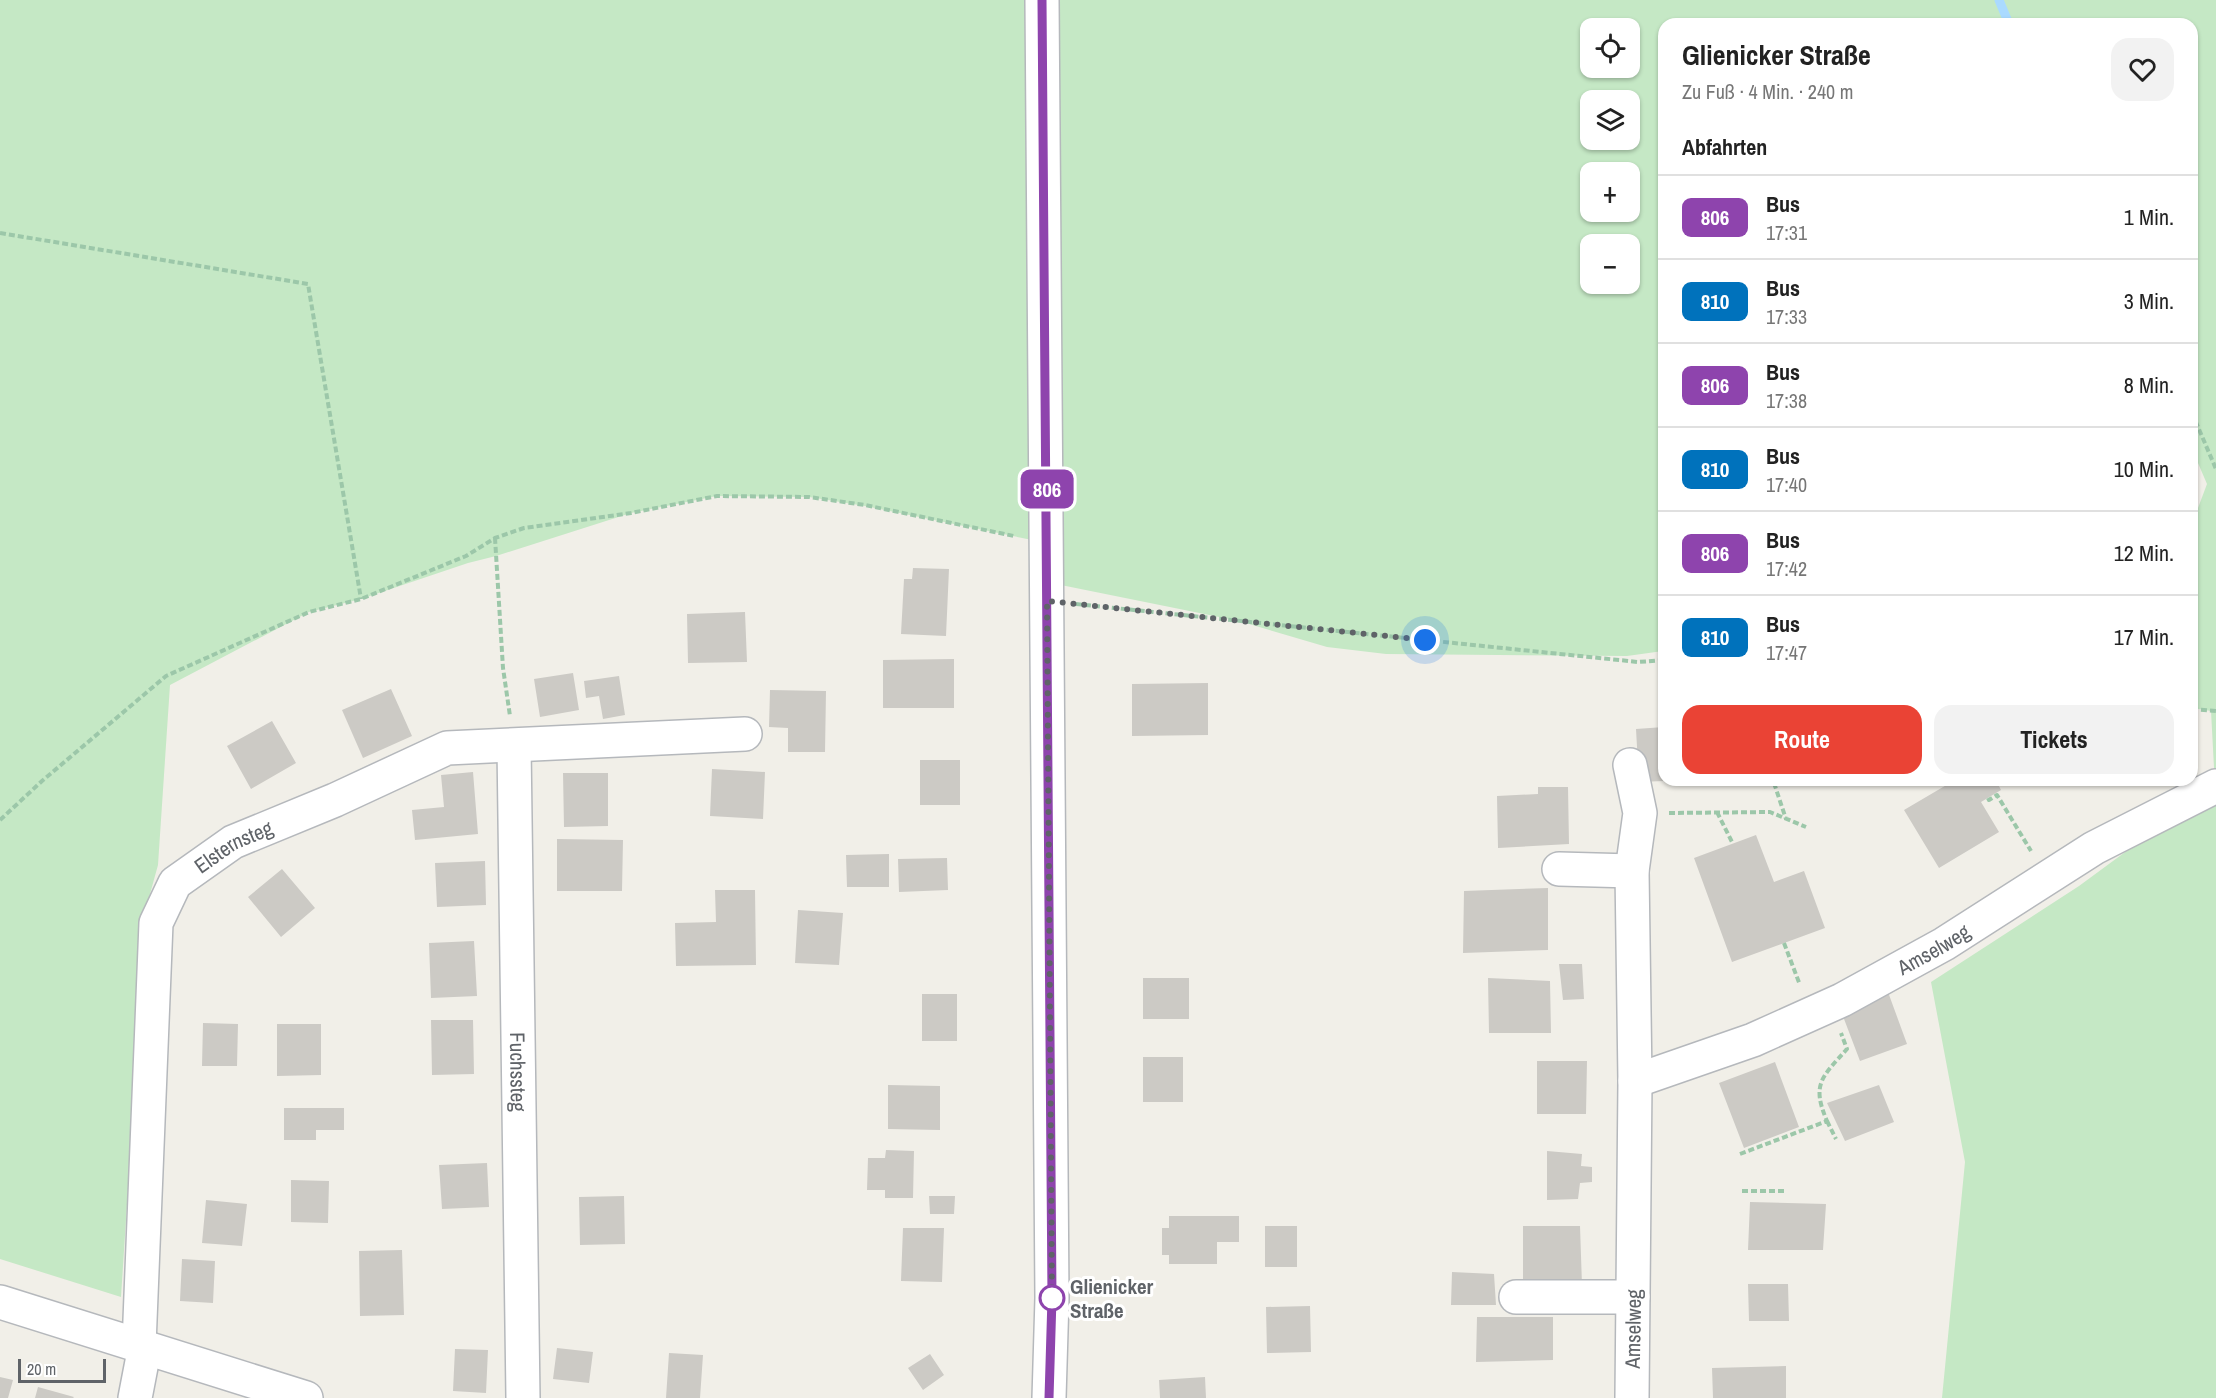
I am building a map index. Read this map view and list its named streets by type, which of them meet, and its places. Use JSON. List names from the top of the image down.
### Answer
{
  "streets": {
    "street": ["Elsternsteg", "Amselweg", "Fuchssteg"]
  },
  "crossings": [
    ["Elsternsteg", "Fuchssteg"]
  ],
  "places": ["Glienicker Straße"],
  "lines": ["bus line 806"],
  "scale_bar": "20 m",
  "page": {
    "on_map": "806",
    "map_buttons": ["+", "−"],
    "heading": [
      ["Glienicker Straße", "Zu Fuß · 4 Min. · 240 m"],
      "Abfahrten"
    ],
    "list": [
      {
        "mark": "806",
        "name": "Bus",
        "note": "17:31",
        "value": "1 Min."
      },
      {
        "mark": "810",
        "name": "Bus",
        "note": "17:33",
        "value": "3 Min."
      },
      {
        "mark": "806",
        "name": "Bus",
        "note": "17:38",
        "value": "8 Min."
      },
      {
        "mark": "810",
        "name": "Bus",
        "note": "17:40",
        "value": "10 Min."
      },
      {
        "mark": "806",
        "name": "Bus",
        "note": "17:42",
        "value": "12 Min."
      },
      {
        "mark": "810",
        "name": "Bus",
        "note": "17:47",
        "value": "17 Min."
      }
    ],
    "buttons": ["Route", "Tickets"],
    "scale": "20 m"
  }
}
